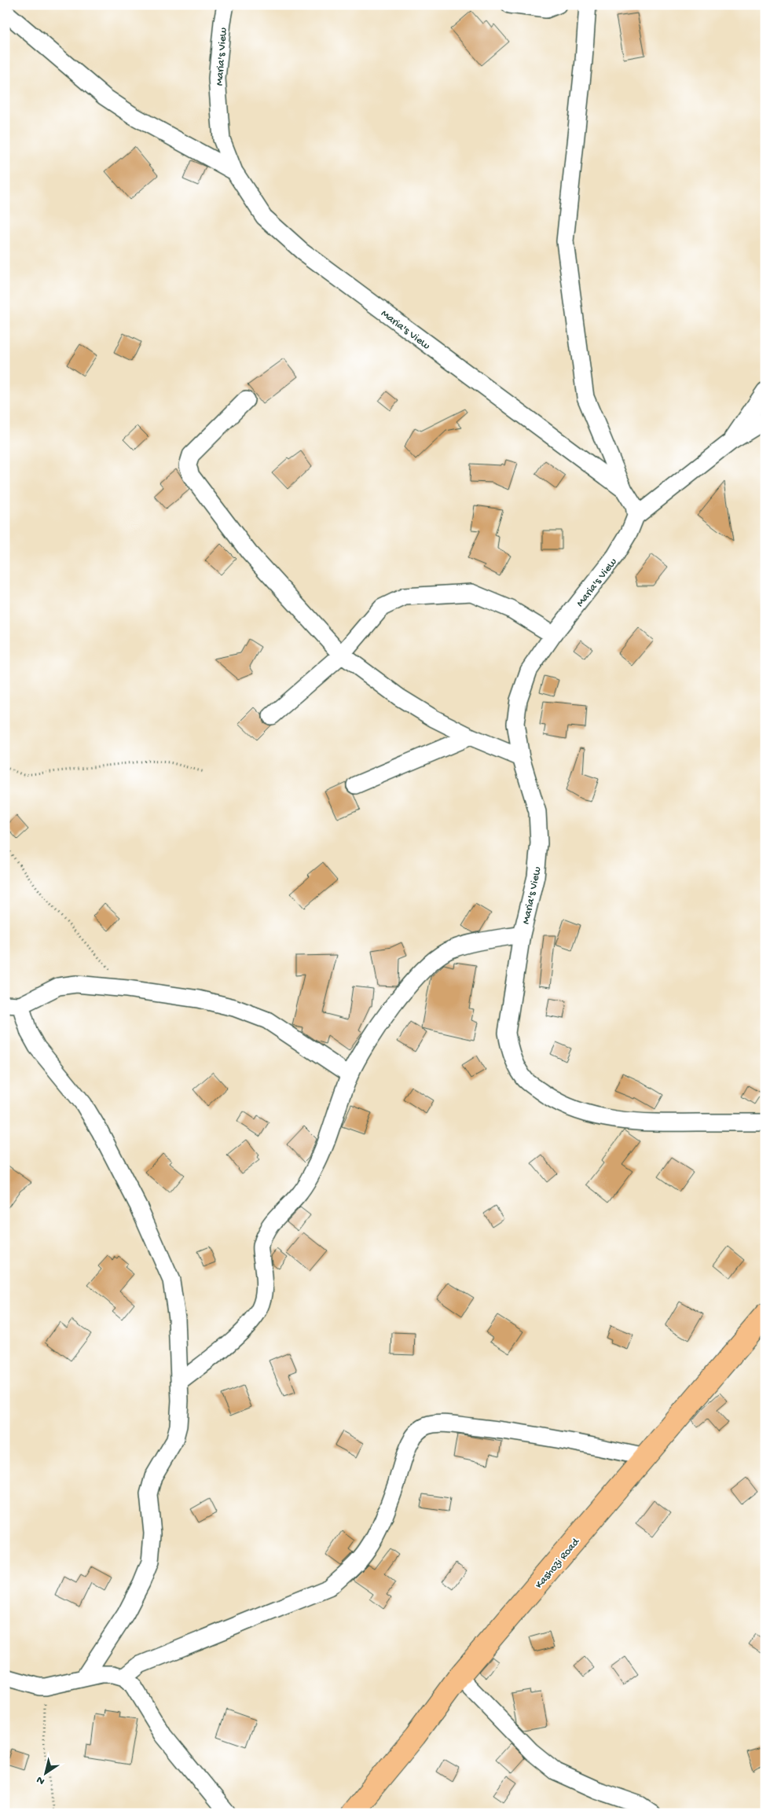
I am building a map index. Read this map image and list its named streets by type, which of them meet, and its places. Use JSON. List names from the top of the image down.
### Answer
{
  "streets": {
    "main road": ["Kashozi Road"],
    "street": ["Maria's View"]
  },
  "north": "bottom left"
}
